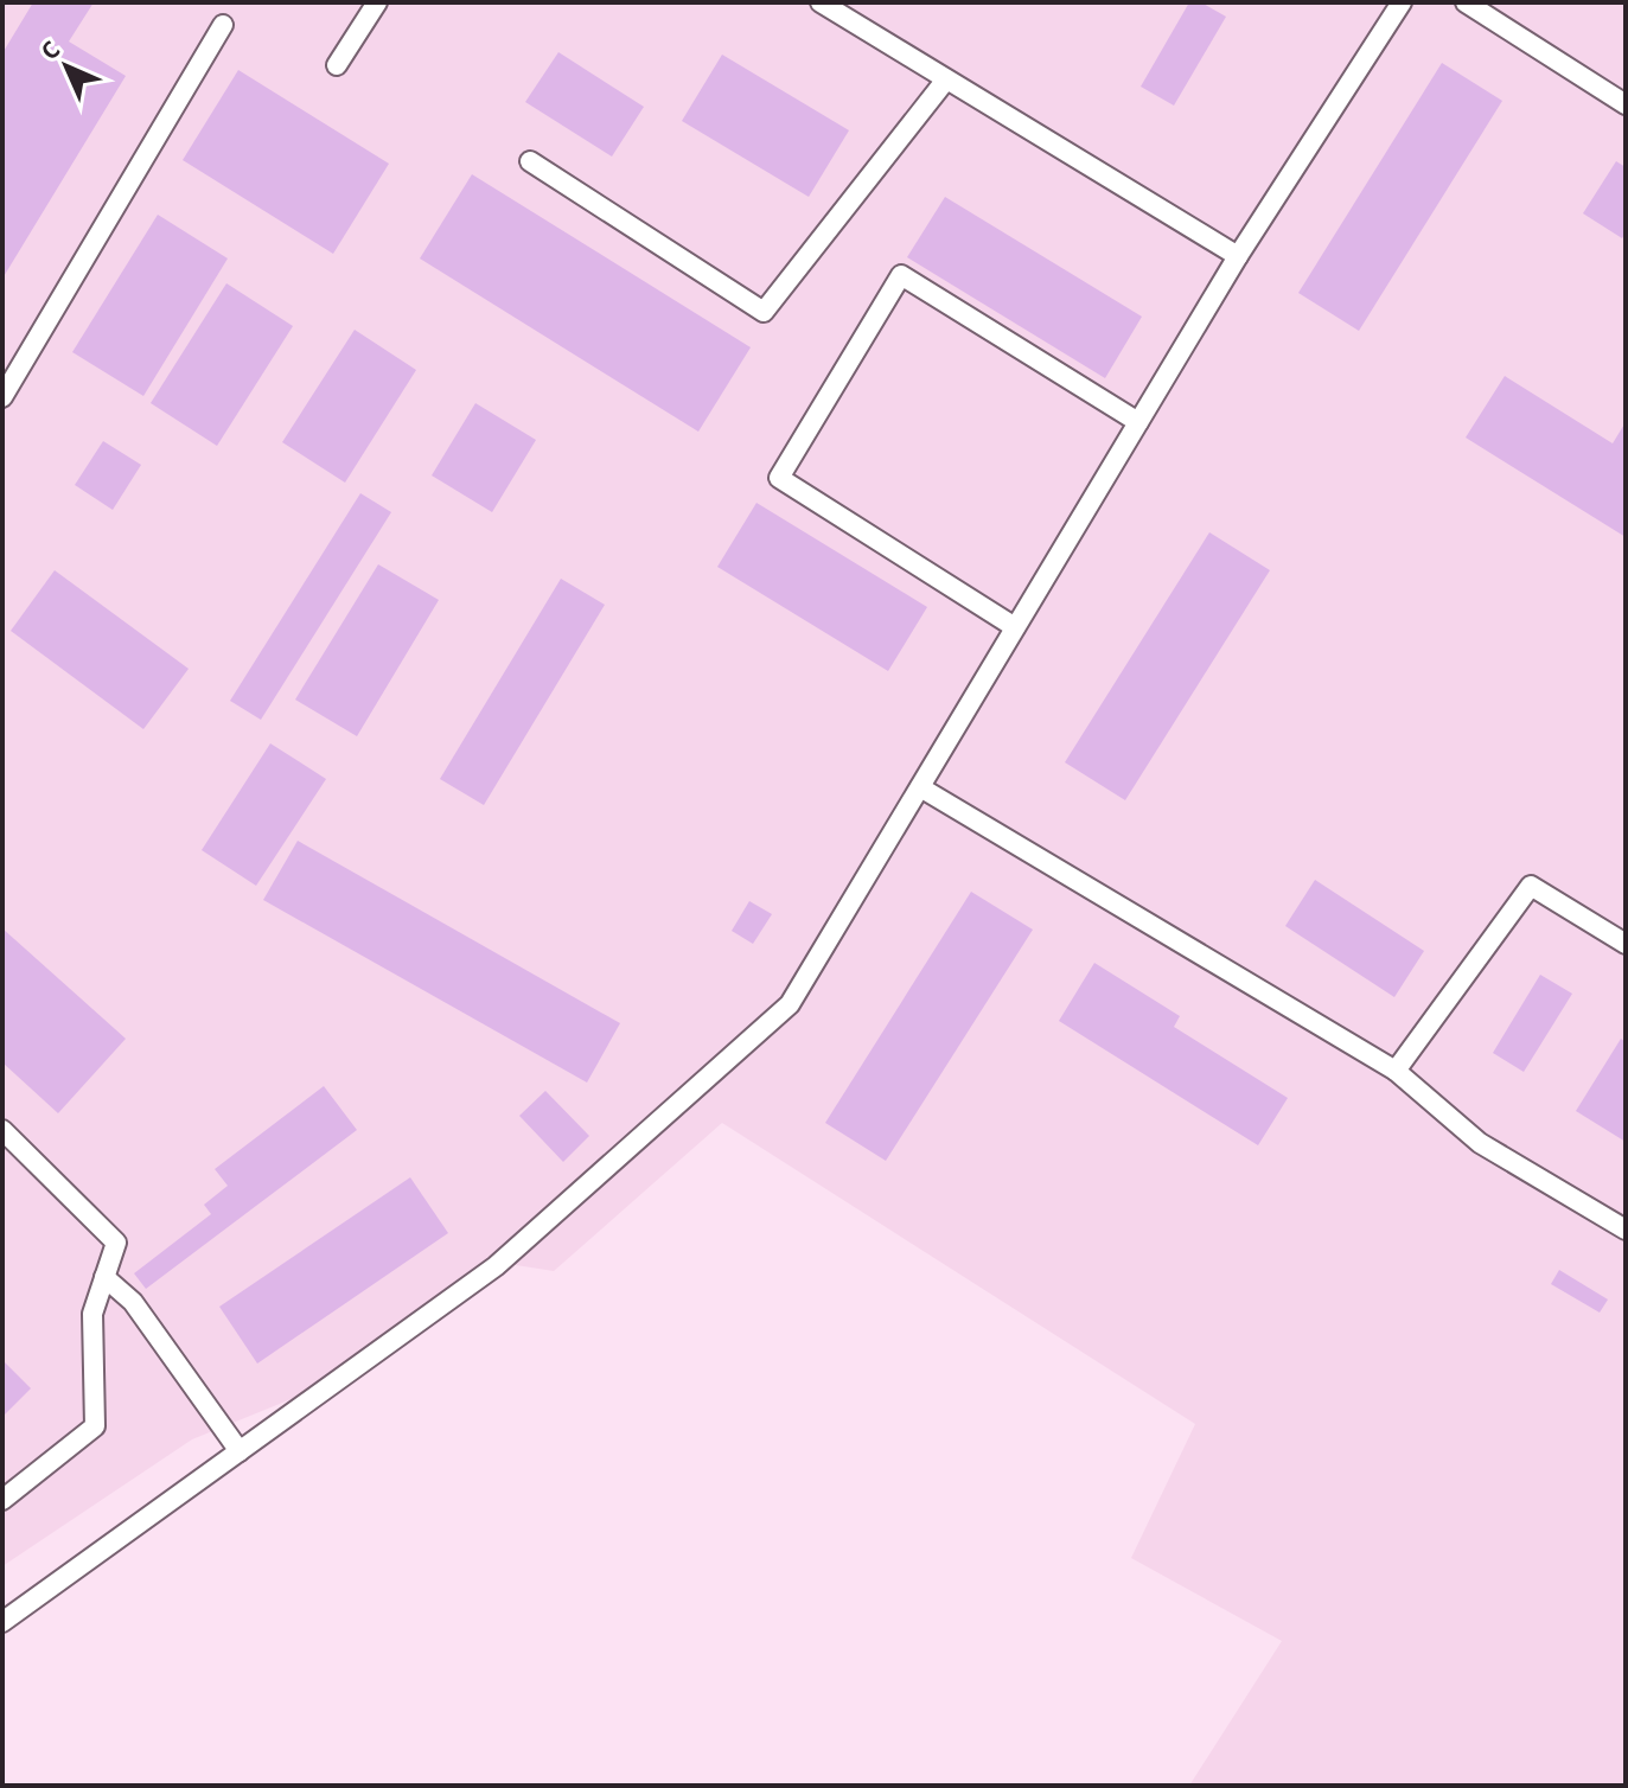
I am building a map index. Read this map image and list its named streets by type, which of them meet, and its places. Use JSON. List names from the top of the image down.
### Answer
{
  "north": "top left"
}
